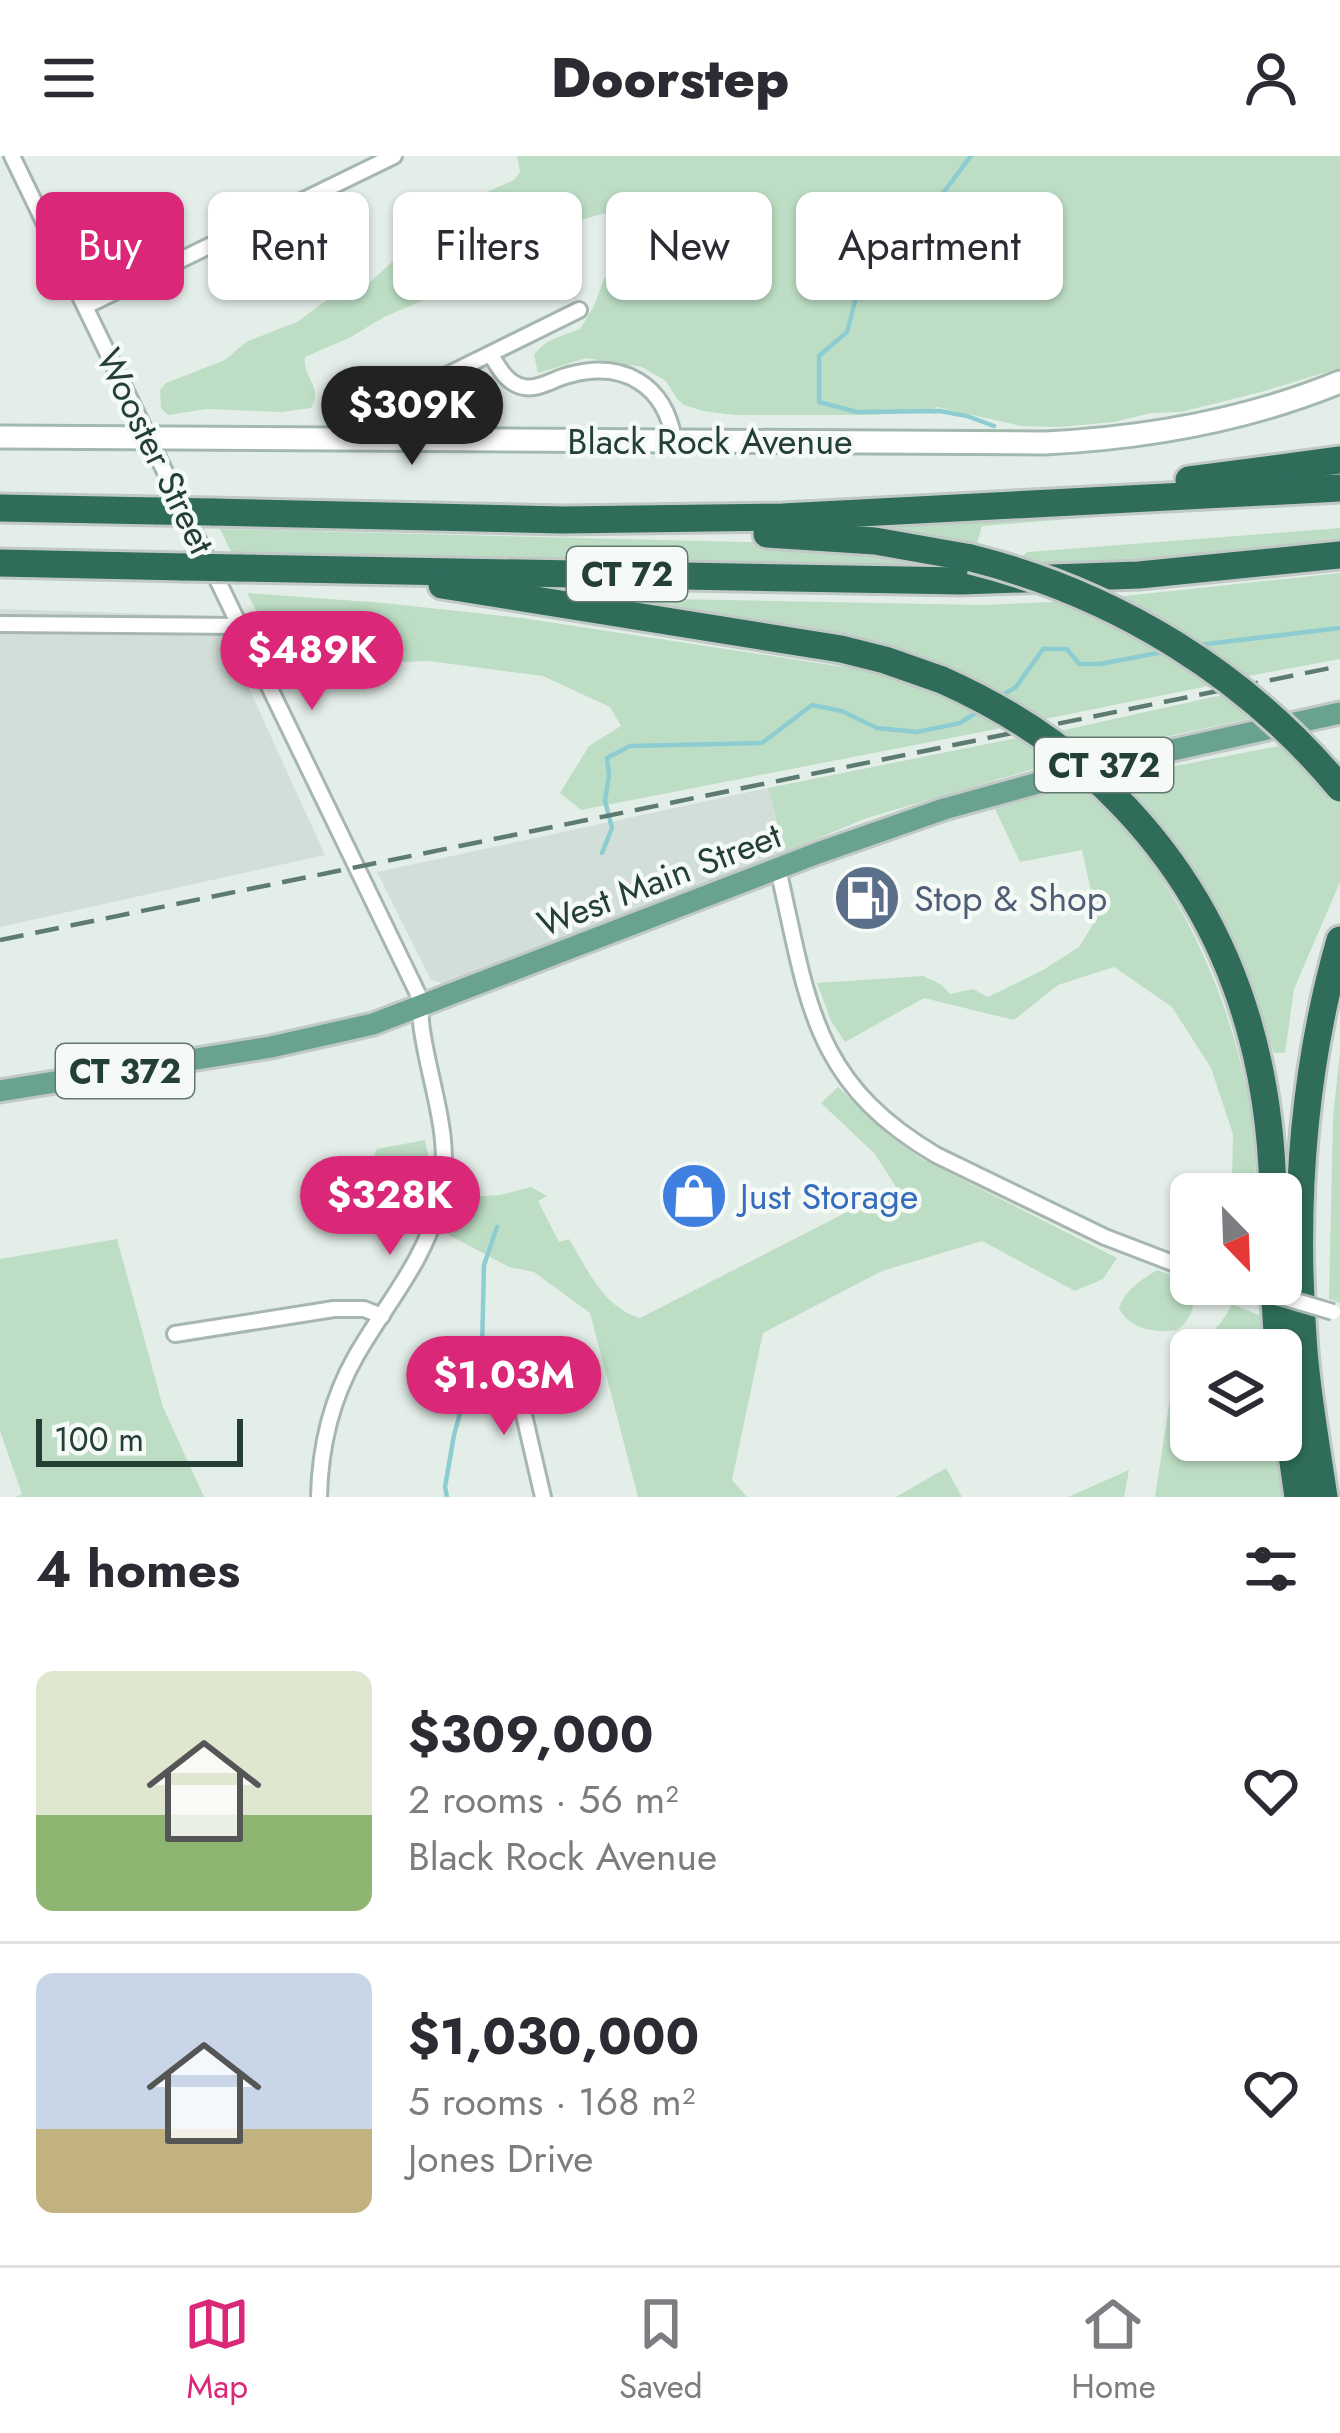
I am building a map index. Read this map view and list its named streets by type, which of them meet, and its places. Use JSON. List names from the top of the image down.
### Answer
{
  "streets": {
    "highway": ["CT 72"],
    "main road": ["CT 372", "West Main Street"],
    "street": ["Black Rock Avenue", "Wooster Street"]
  },
  "crossings": [
    ["Black Rock Avenue", "Wooster Street"],
    ["Wooster Street", "West Main Street"]
  ],
  "places": {
    "fuel station": ["Stop & Shop"],
    "shop": ["Just Storage"]
  },
  "scale_bar": "100 m",
  "north": "bottom right",
  "page": {
    "header": "Doorstep",
    "chip": [
      "Buy",
      "Rent",
      "Filters",
      "New",
      "Apartment"
    ],
    "price": [
      "$309K",
      "$489K",
      "$328K",
      "$1.03M"
    ],
    "scale": "100 m",
    "heading": "4 homes",
    "list": [
      {
        "name": "$309,000",
        "note": "2 rooms · 56 m² · Black Rock Avenue"
      },
      {
        "name": "$1,030,000",
        "note": "5 rooms · 168 m² · Jones Drive"
      }
    ],
    "tabs": ["Map", "Saved", "Home"]
  }
}
